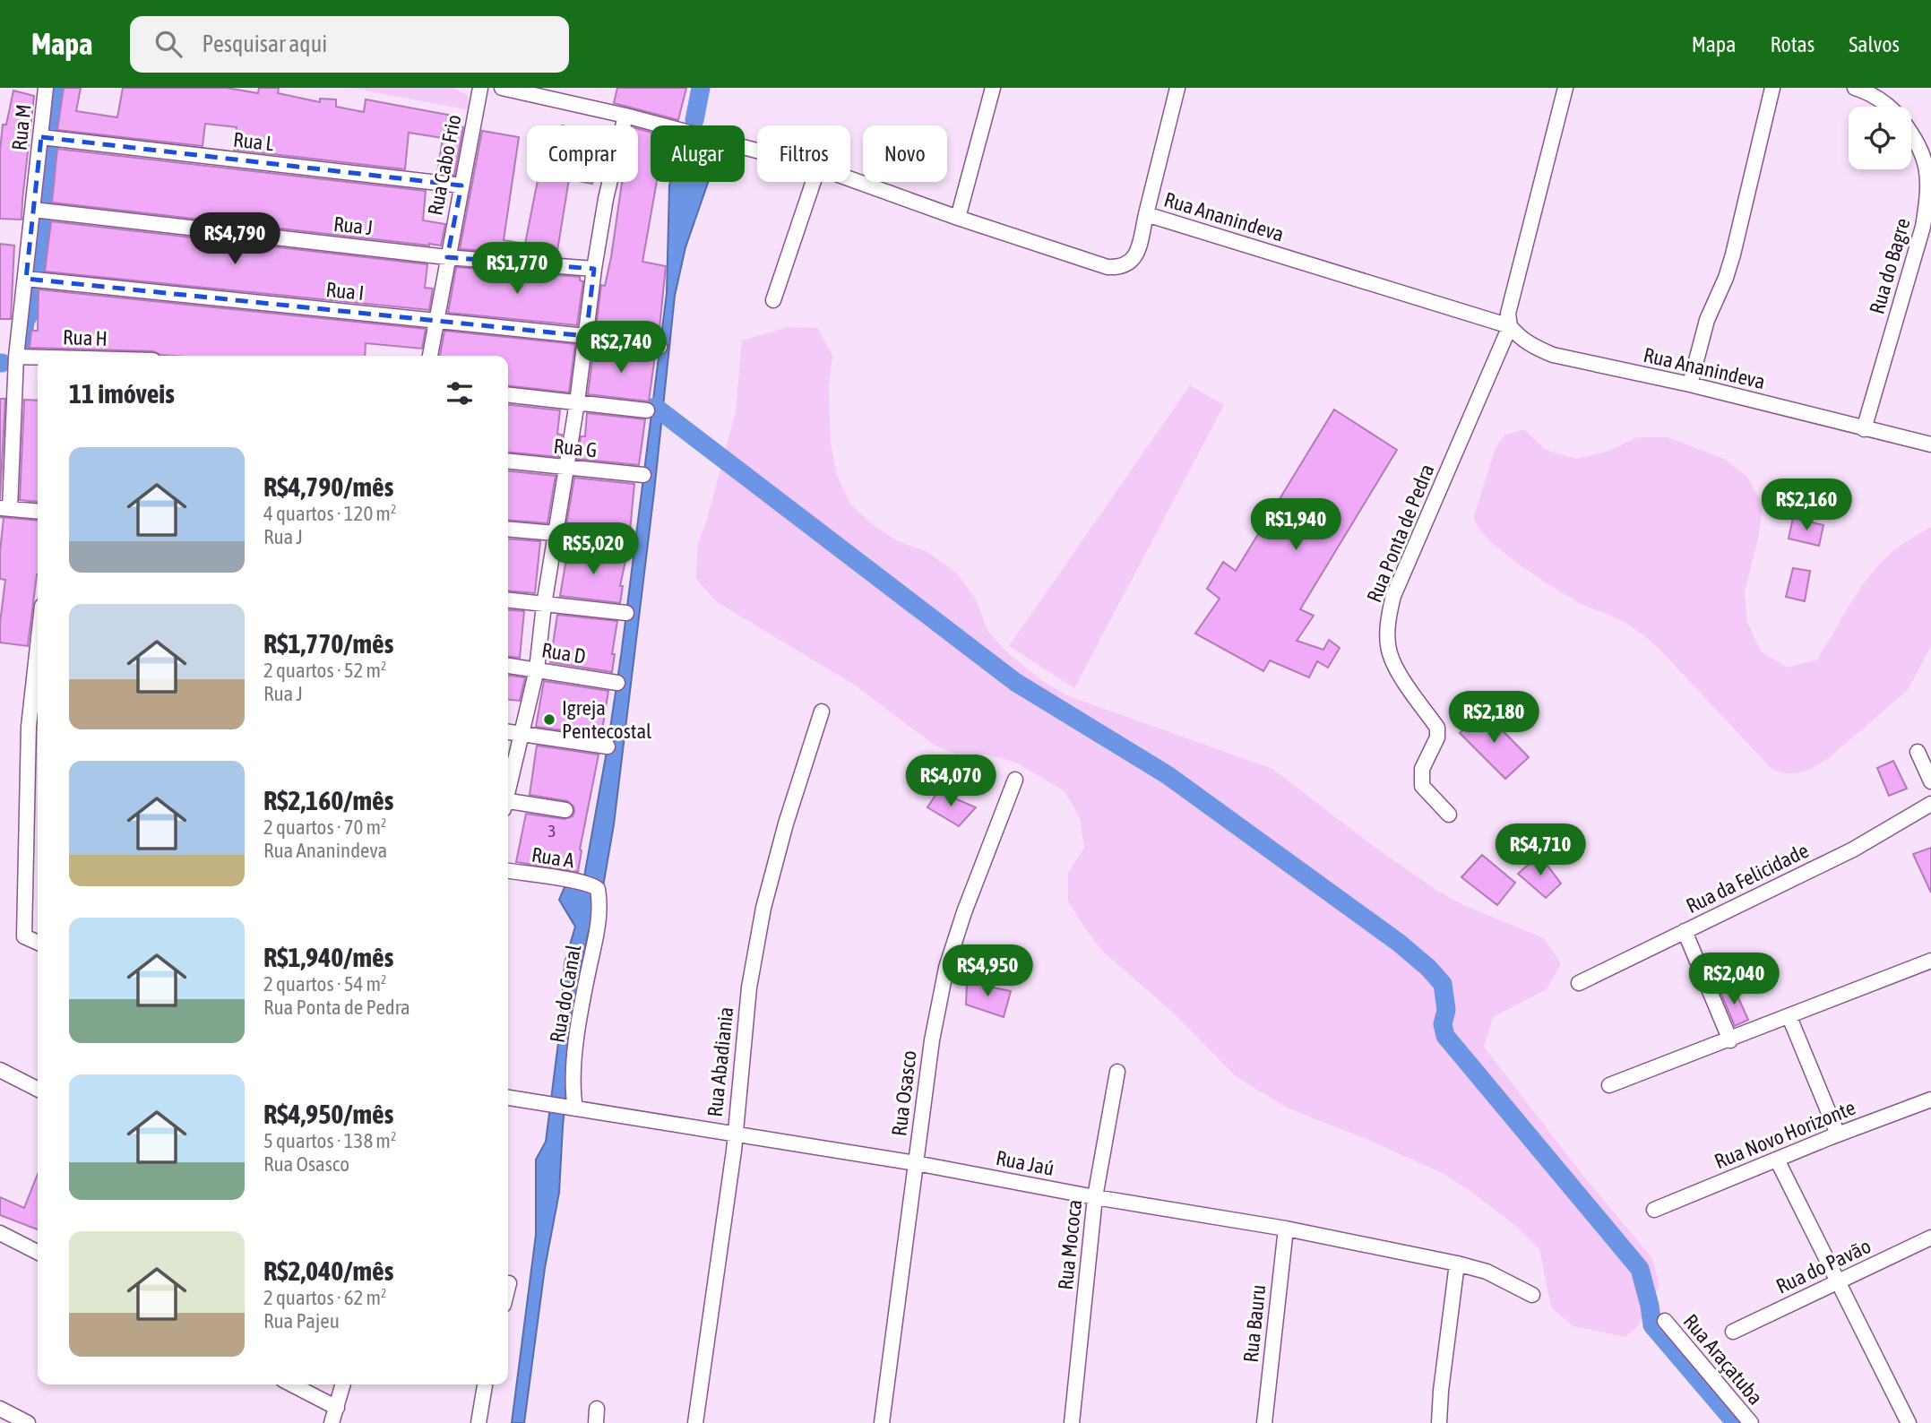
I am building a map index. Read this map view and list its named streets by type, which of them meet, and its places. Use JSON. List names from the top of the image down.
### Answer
{
  "streets": {
    "street": [
      "Rua M",
      "Rua L",
      "Rua Cabo Frio",
      "Rua Ananindeva",
      "Rua J",
      "Rua do Bagre",
      "Rua I",
      "Rua H",
      "Rua G",
      "Rua Ponta de Pedra",
      "Rua D",
      "Rua A",
      "Rua da Felicidade",
      "Rua do Canal",
      "Rua Abadiania",
      "Rua Osasco",
      "Rua Novo Horizonte",
      "Rua Jaú",
      "Rua Mococa",
      "Rua do Pavão",
      "Rua Bauru",
      "Rua Araçatuba"
    ]
  },
  "crossings": [
    ["Rua M", "Rua L"],
    ["Rua M", "Rua J"],
    ["Rua M", "Rua I"],
    ["Rua M", "Rua H"],
    ["Rua L", "Rua Cabo Frio"],
    ["Rua Cabo Frio", "Rua J"],
    ["Rua Cabo Frio", "Rua I"],
    ["Rua Ananindeva", "Rua do Bagre"],
    ["Rua Ananindeva", "Rua Ponta de Pedra"],
    ["Rua A", "Rua do Canal"],
    ["Rua do Canal", "Rua Jaú"],
    ["Rua Abadiania", "Rua Jaú"],
    ["Rua Osasco", "Rua Jaú"],
    ["Rua Jaú", "Rua Mococa"],
    ["Rua Jaú", "Rua Bauru"]
  ],
  "places": ["Igreja Pentecostal"],
  "house_numbers": ["3"],
  "page": {
    "header": "Mapa",
    "search": "Pesquisar aqui",
    "nav": ["Mapa", "Rotas", "Salvos"],
    "chip": [
      "Comprar",
      "Alugar",
      "Filtros",
      "Novo"
    ],
    "price": [
      "R$4,790",
      "R$1,770",
      "R$2,740",
      "R$2,160",
      "R$1,940",
      "R$5,020",
      "R$2,180",
      "R$4,070",
      "R$4,710",
      "R$4,950",
      "R$2,040"
    ],
    "heading": "11 imóveis",
    "list": [
      {
        "name": "R$4,790/mês",
        "note": "4 quartos · 120 m² · Rua J"
      },
      {
        "name": "R$1,770/mês",
        "note": "2 quartos · 52 m² · Rua J"
      },
      {
        "name": "R$2,160/mês",
        "note": "2 quartos · 70 m² · Rua Ananindeva"
      },
      {
        "name": "R$1,940/mês",
        "note": "2 quartos · 54 m² · Rua Ponta de Pedra"
      },
      {
        "name": "R$4,950/mês",
        "note": "5 quartos · 138 m² · Rua Osasco"
      },
      {
        "name": "R$2,040/mês",
        "note": "2 quartos · 62 m² · Rua Pajeu"
      }
    ]
  }
}
